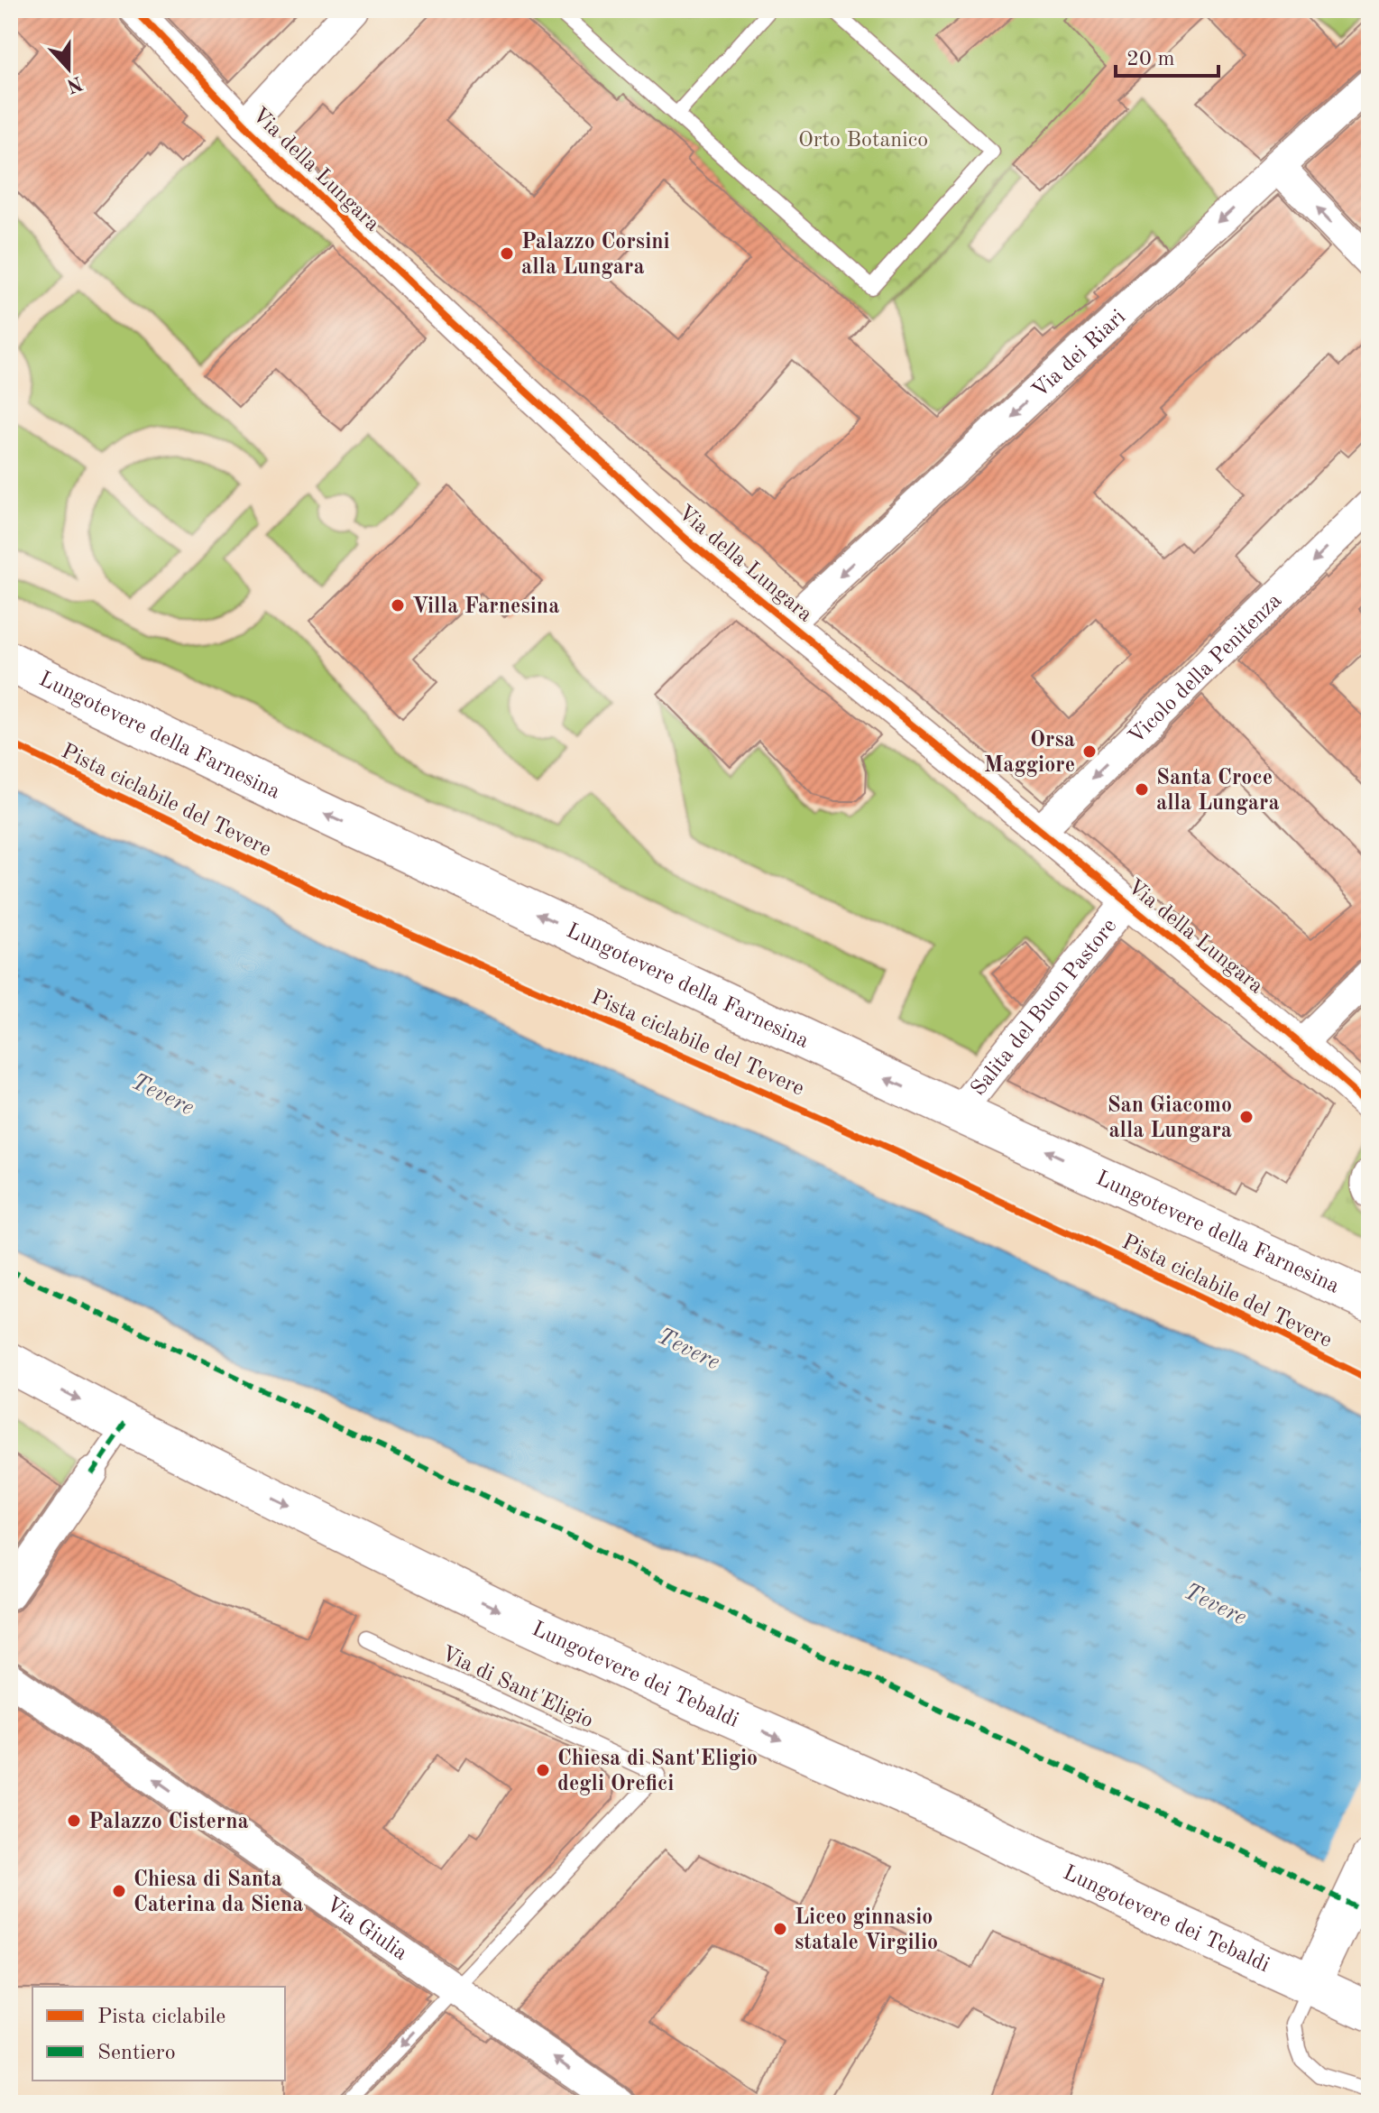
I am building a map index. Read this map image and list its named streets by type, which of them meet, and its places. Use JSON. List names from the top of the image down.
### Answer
{
  "streets": {
    "main road": ["Lungotevere della Farnesina", "Lungotevere dei Tebaldi"],
    "street": [
      "Via della Lungara",
      "Via dei Riari",
      "Vicolo della Penitenza",
      "Salita del Buon Pastore",
      "Via Giulia"
    ],
    "lane": ["Via di Sant'Eligio"],
    "cycle path": ["Pista ciclabile del Tevere"]
  },
  "crossings": [
    ["Via della Lungara", "Via dei Riari"],
    ["Via della Lungara", "Vicolo della Penitenza"],
    ["Via della Lungara", "Salita del Buon Pastore"],
    ["Lungotevere della Farnesina", "Salita del Buon Pastore"],
    ["Via di Sant'Eligio", "Via Giulia"]
  ],
  "one_way": [
    "Via dei Riari",
    "Vicolo della Penitenza",
    "Lungotevere della Farnesina",
    "Lungotevere dei Tebaldi",
    "Via Giulia"
  ],
  "water": ["Tevere"],
  "parks": ["Orto Botanico"],
  "places": [
    "Palazzo Corsini alla Lungara",
    "Villa Farnesina",
    "Orsa Maggiore",
    "Santa Croce alla Lungara",
    "San Giacomo alla Lungara",
    "Chiesa di Sant'Eligio degli Orefici",
    "Palazzo Cisterna",
    "Chiesa di Santa Caterina da Siena",
    "Liceo ginnasio statale Virgilio"
  ],
  "legend": ["Pista ciclabile", "Sentiero"],
  "scale_bar": "20 m",
  "north": "bottom"
}
